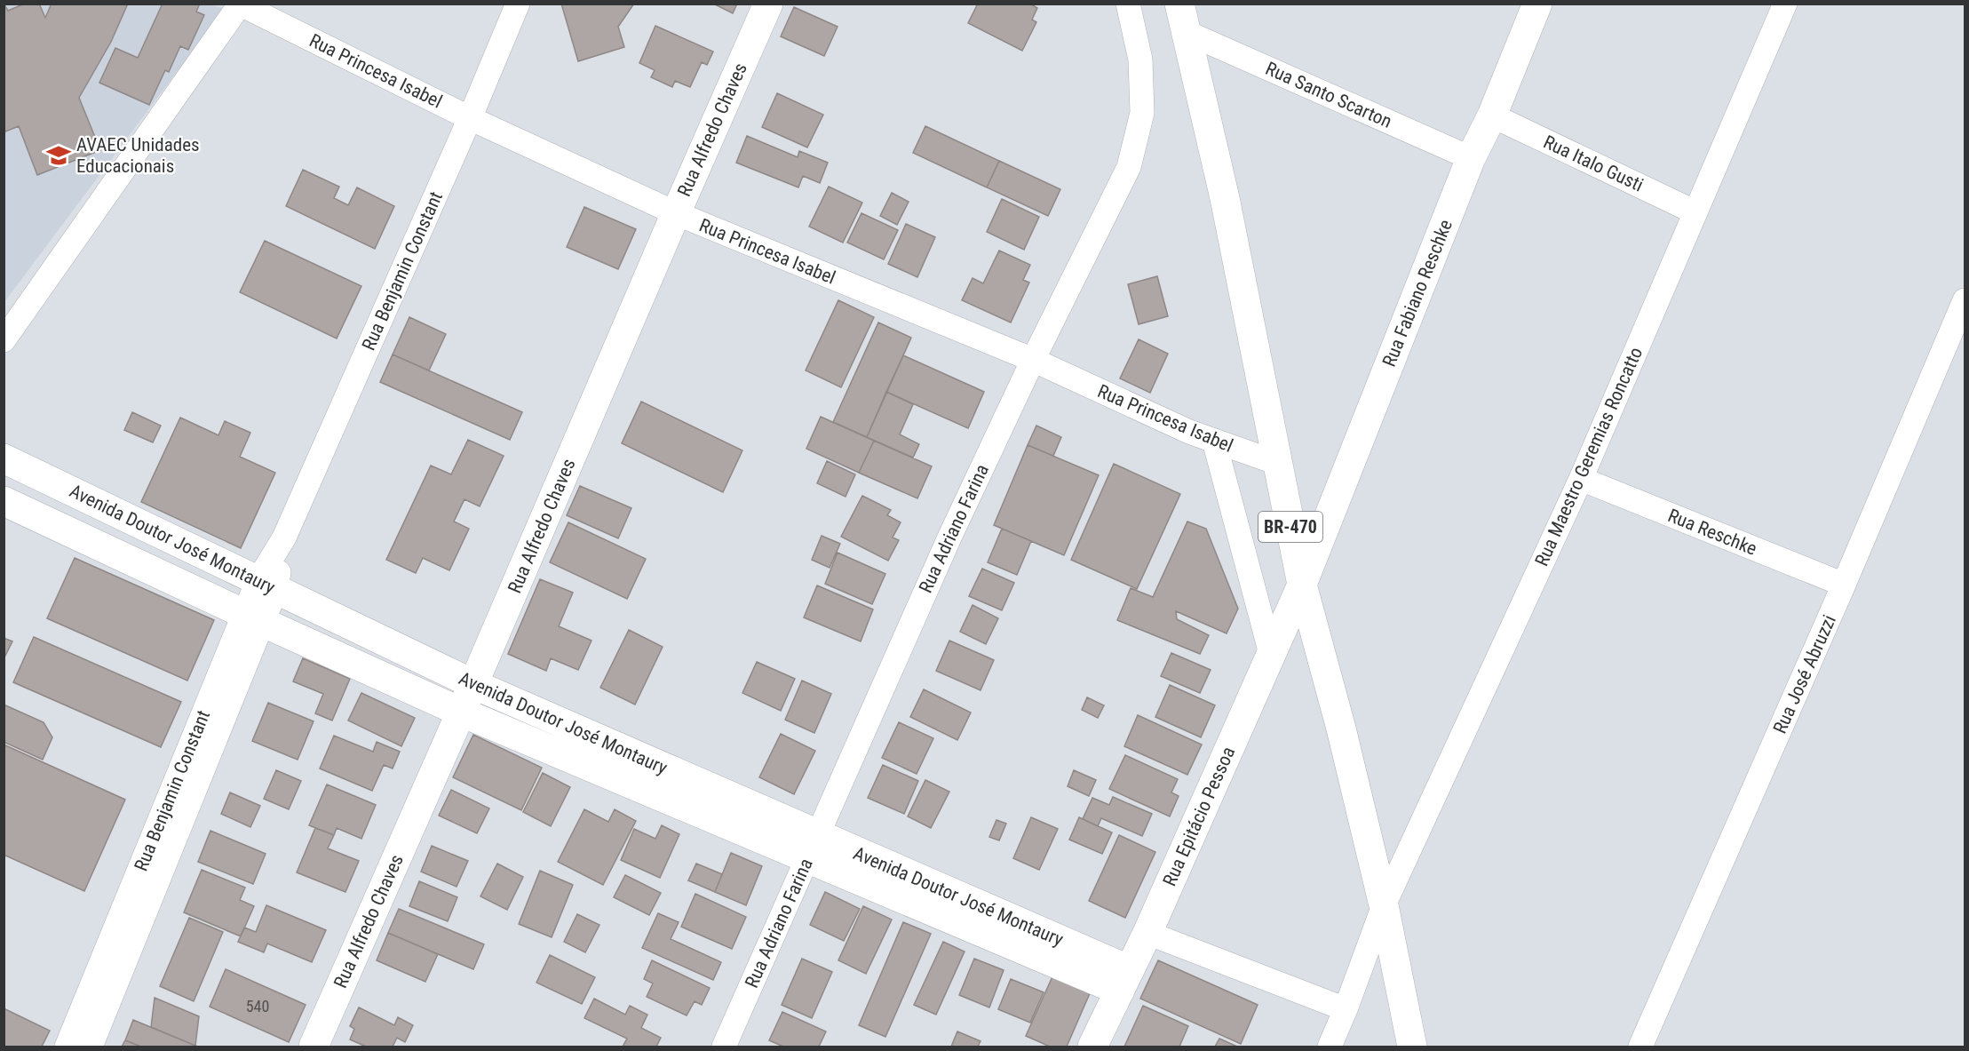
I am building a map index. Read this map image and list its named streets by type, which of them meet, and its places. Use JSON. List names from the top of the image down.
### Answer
{
  "streets": {
    "main road": [
      "Rua Alfredo Chaves",
      "Rua Fabiano Reschke",
      "BR-470",
      "Avenida Doutor José Montaury",
      "Rua Epitácio Pessoa"
    ],
    "street": [
      "Rua Princesa Isabel",
      "Rua Santo Scarton",
      "Rua Italo Gusti",
      "Rua Benjamin Constant",
      "Rua Maestro Geremias Roncatto",
      "Rua Adriano Farina",
      "Rua Reschke",
      "Rua José Abruzzi"
    ]
  },
  "crossings": [
    ["Rua Princesa Isabel", "Rua Alfredo Chaves"],
    ["Rua Princesa Isabel", "Rua Benjamin Constant"],
    ["Rua Princesa Isabel", "BR-470"],
    ["Rua Princesa Isabel", "Rua Adriano Farina"],
    ["Rua Santo Scarton", "Rua Fabiano Reschke"],
    ["Rua Santo Scarton", "BR-470"],
    ["Rua Alfredo Chaves", "Avenida Doutor José Montaury"],
    ["Rua Italo Gusti", "Rua Fabiano Reschke"],
    ["Rua Italo Gusti", "Rua Maestro Geremias Roncatto"],
    ["Rua Benjamin Constant", "Avenida Doutor José Montaury"],
    ["Rua Fabiano Reschke", "BR-470"],
    ["Rua Fabiano Reschke", "Rua Epitácio Pessoa"],
    ["Rua Maestro Geremias Roncatto", "BR-470"],
    ["Rua Maestro Geremias Roncatto", "Rua Reschke"],
    ["BR-470", "Rua Epitácio Pessoa"],
    ["Rua Adriano Farina", "Avenida Doutor José Montaury"],
    ["Rua Reschke", "Rua José Abruzzi"],
    ["Avenida Doutor José Montaury", "Rua Epitácio Pessoa"]
  ],
  "places": {
    "school or university": ["AVAEC Unidades Educacionais"]
  },
  "house_numbers": ["540"]
}
